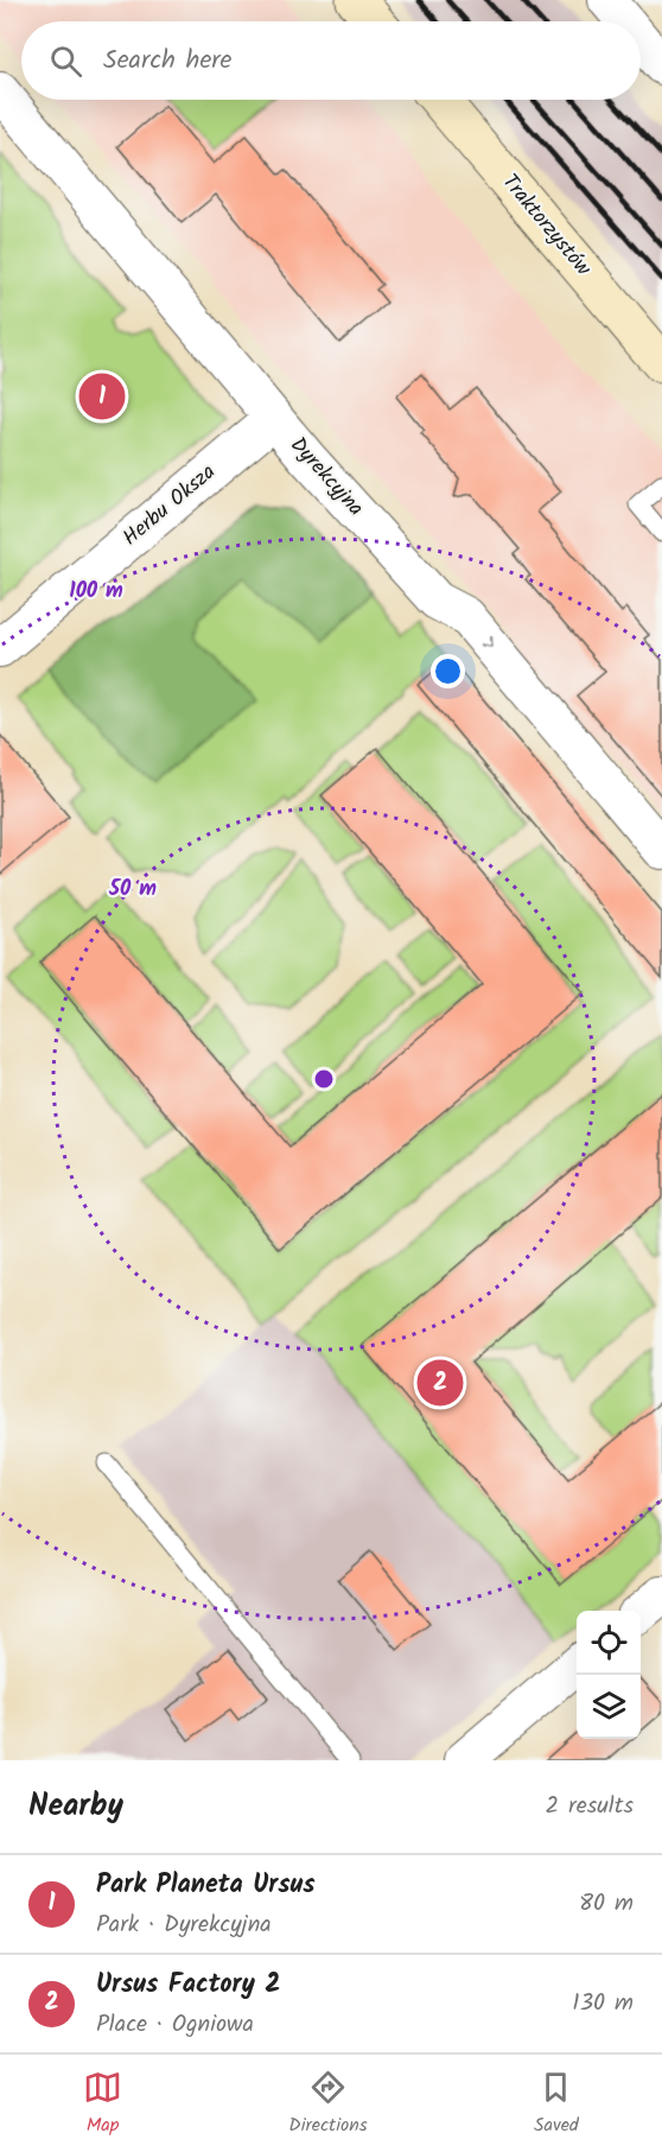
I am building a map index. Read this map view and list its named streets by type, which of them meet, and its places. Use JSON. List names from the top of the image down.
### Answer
{
  "streets": {
    "street": ["Traktorzystów", "Dyrekcyjna", "Herbu Oksza"]
  },
  "crossings": [
    ["Dyrekcyjna", "Herbu Oksza"]
  ],
  "one_way": ["Dyrekcyjna"],
  "page": {
    "search": "Search here",
    "pins": ["1", "2"],
    "heading": ["Nearby", "2 results"],
    "list": [
      {
        "mark": "1",
        "name": "Park Planeta Ursus",
        "note": "Park · Dyrekcyjna",
        "value": "80 m"
      },
      {
        "mark": "2",
        "name": "Ursus Factory 2",
        "note": "Place · Ogniowa",
        "value": "130 m"
      }
    ],
    "nav": ["Map", "Directions", "Saved"]
  },
  "rings": ["100 m", "50 m"]
}
